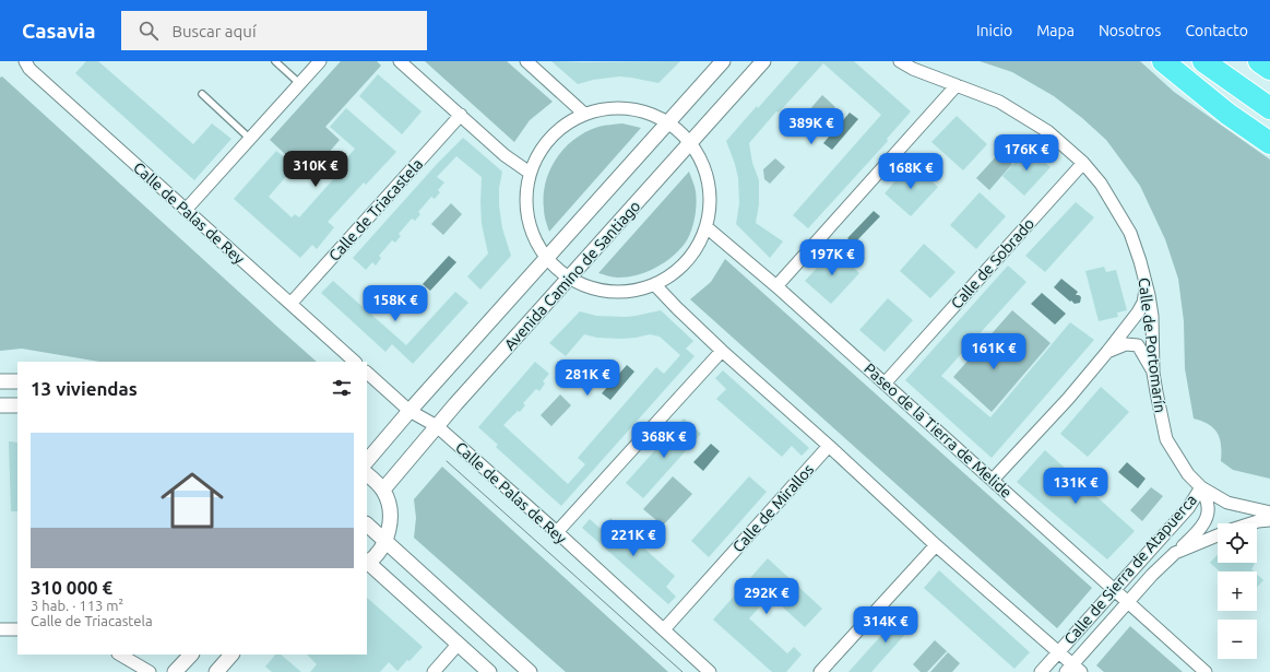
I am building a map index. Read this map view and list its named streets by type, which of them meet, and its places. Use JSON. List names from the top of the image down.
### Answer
{
  "streets": {
    "street": [
      "Calle de Triacastela",
      "Calle de Palas de Rey",
      "Calle de Sobrado",
      "Avenida Camino de Santiago",
      "Calle de Portomarín",
      "Paseo de la Tierra de Melide",
      "Calle de Mirallos",
      "Calle de Sierra de Atapuerca"
    ]
  },
  "crossings": [
    ["Calle de Triacastela", "Calle de Palas de Rey"],
    ["Calle de Palas de Rey", "Avenida Camino de Santiago"],
    ["Calle de Palas de Rey", "Calle de Mirallos"],
    ["Calle de Sobrado", "Calle de Portomarín"],
    ["Calle de Sobrado", "Paseo de la Tierra de Melide"],
    ["Calle de Portomarín", "Calle de Sierra de Atapuerca"],
    ["Paseo de la Tierra de Melide", "Calle de Sierra de Atapuerca"]
  ],
  "page": {
    "header": "Casavia",
    "search": "Buscar aquí",
    "nav": [
      "Inicio",
      "Mapa",
      "Nosotros",
      "Contacto"
    ],
    "price": [
      "389K €",
      "176K €",
      "310K €",
      "168K €",
      "197K €",
      "158K €",
      "161K €",
      "281K €",
      "368K €",
      "131K €",
      "221K €",
      "292K €",
      "314K €"
    ],
    "heading": "13 viviendas",
    "list": [
      {
        "name": "310 000 €",
        "note": "3 hab. · 113 m² · Calle de Triacastela"
      }
    ],
    "map_buttons": ["+", "−"]
  }
}
